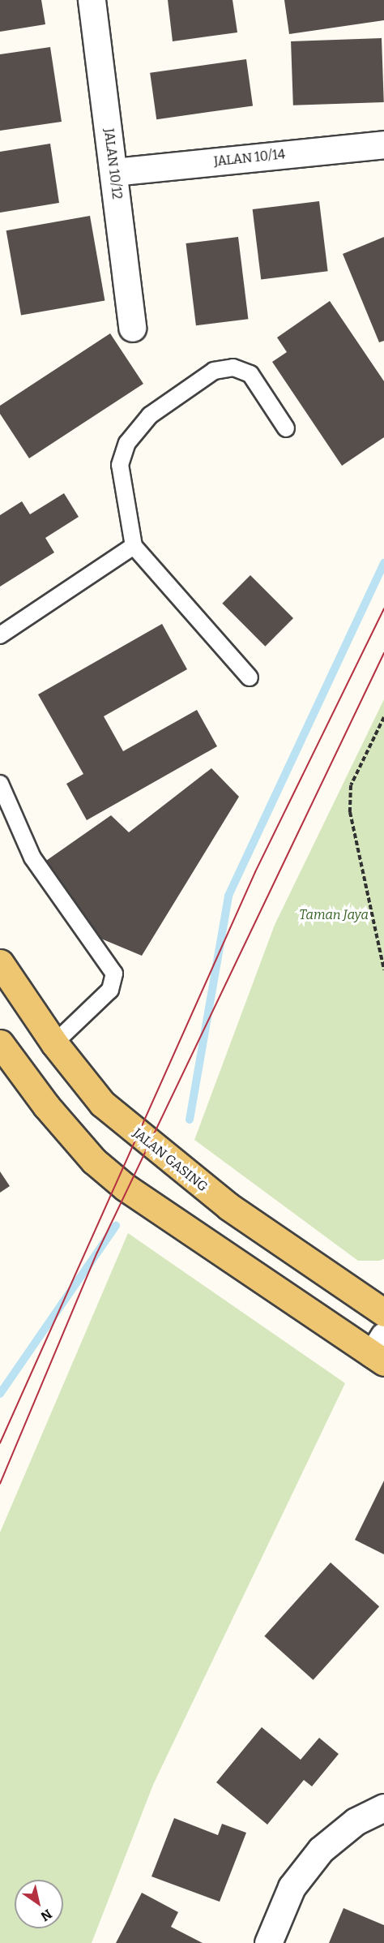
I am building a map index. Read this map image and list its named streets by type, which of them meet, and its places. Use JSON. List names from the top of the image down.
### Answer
{
  "streets": {
    "main road": ["JALAN GASING"],
    "street": ["JALAN 10/14", "JALAN 10/12"]
  },
  "crossings": [
    ["JALAN 10/14", "JALAN 10/12"]
  ],
  "parks": ["Taman Jaya"],
  "north": "bottom right"
}
